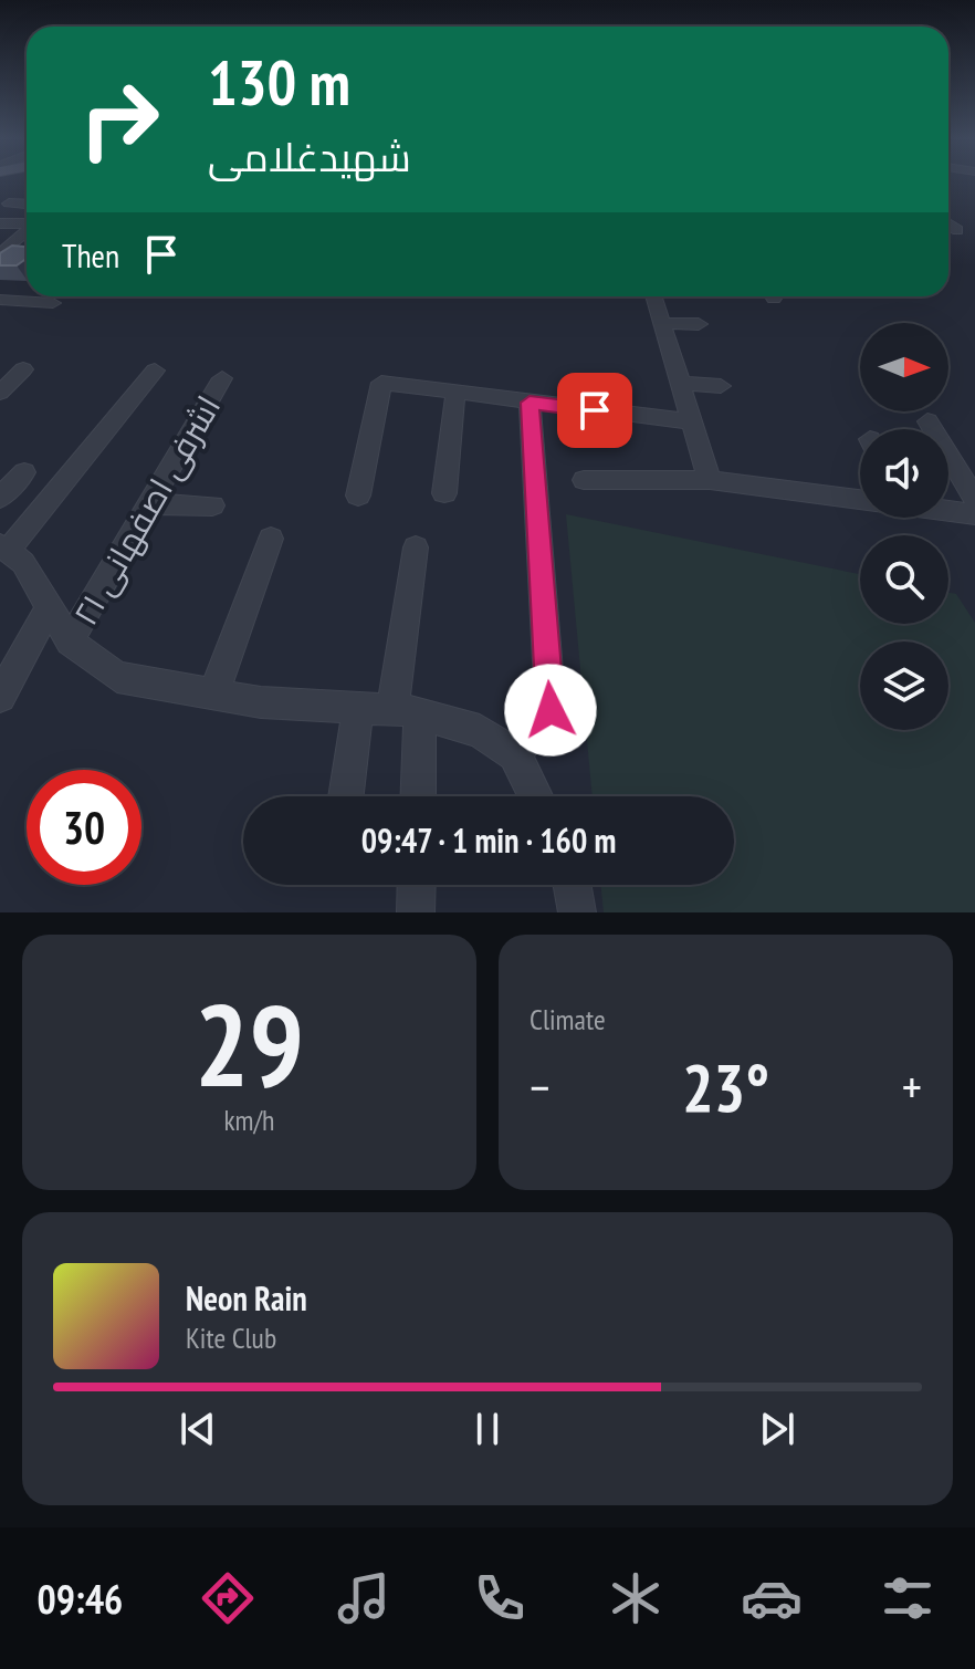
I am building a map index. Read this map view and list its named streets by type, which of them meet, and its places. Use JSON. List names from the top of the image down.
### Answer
{
  "streets": {
    "street": ["اشرفی اصفهانی ۲۱"]
  },
  "north": "right",
  "page": {
    "turn": ["130 m", "شهیدغلامی"],
    "then": "Then",
    "limit": "30",
    "trip": "09:47 · 1 min · 160 m",
    "tile": [
      ["29", "km/h"],
      "Climate"
    ],
    "heat": ["−", "23°", "+"],
    "song": ["Neon Rain", "Kite Club"],
    "tabs": "09:46"
  }
}
